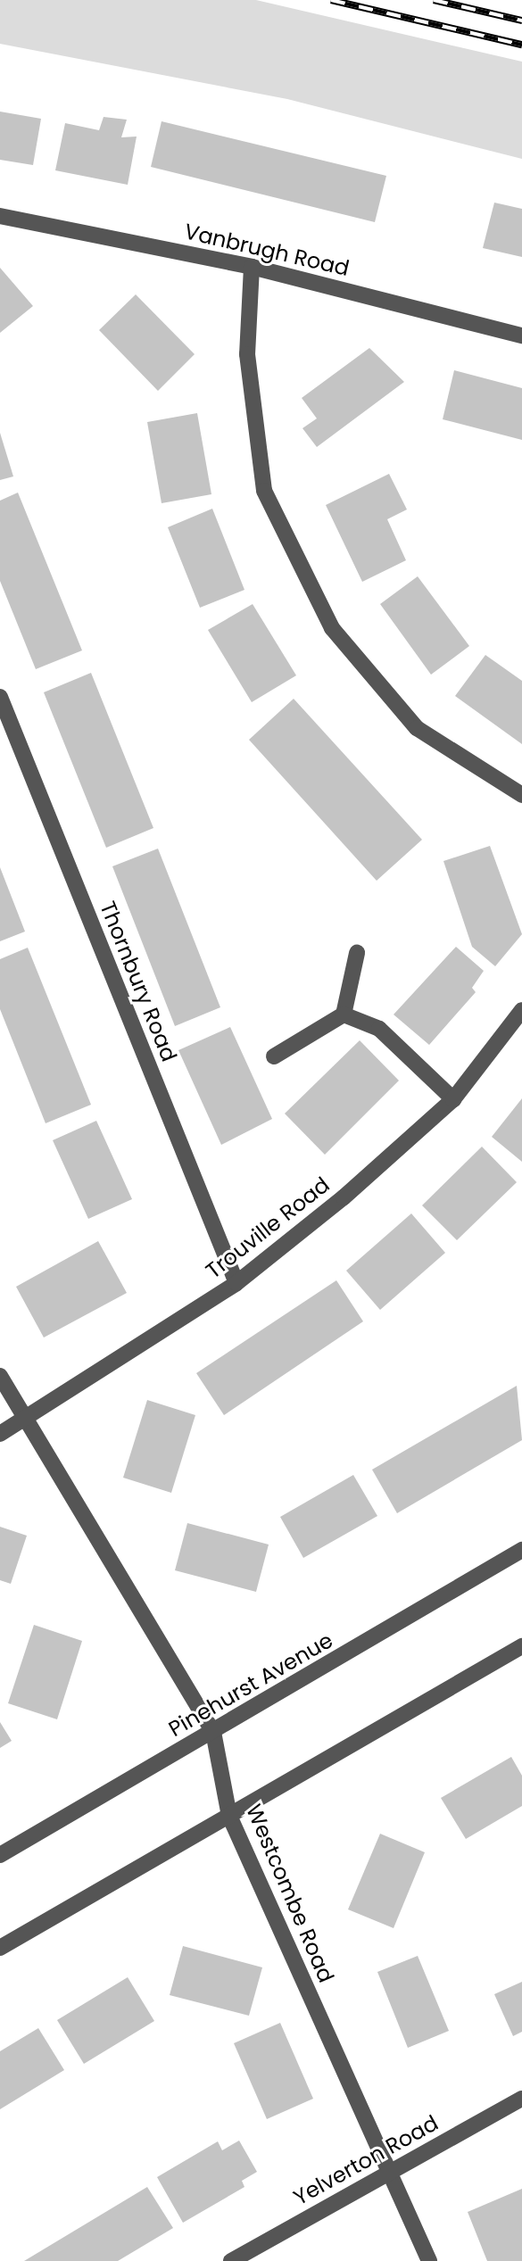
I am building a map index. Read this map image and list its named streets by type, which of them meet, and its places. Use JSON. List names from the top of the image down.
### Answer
{
  "streets": {
    "street": [
      "Vanbrugh Road",
      "Thornbury Road",
      "Trouville Road",
      "Pinehurst Avenue",
      "Westcombe Road",
      "Yelverton Road"
    ]
  },
  "crossings": [
    ["Thornbury Road", "Trouville Road"],
    ["Trouville Road", "Westcombe Road"],
    ["Pinehurst Avenue", "Westcombe Road"],
    ["Westcombe Road", "Yelverton Road"]
  ]
}
